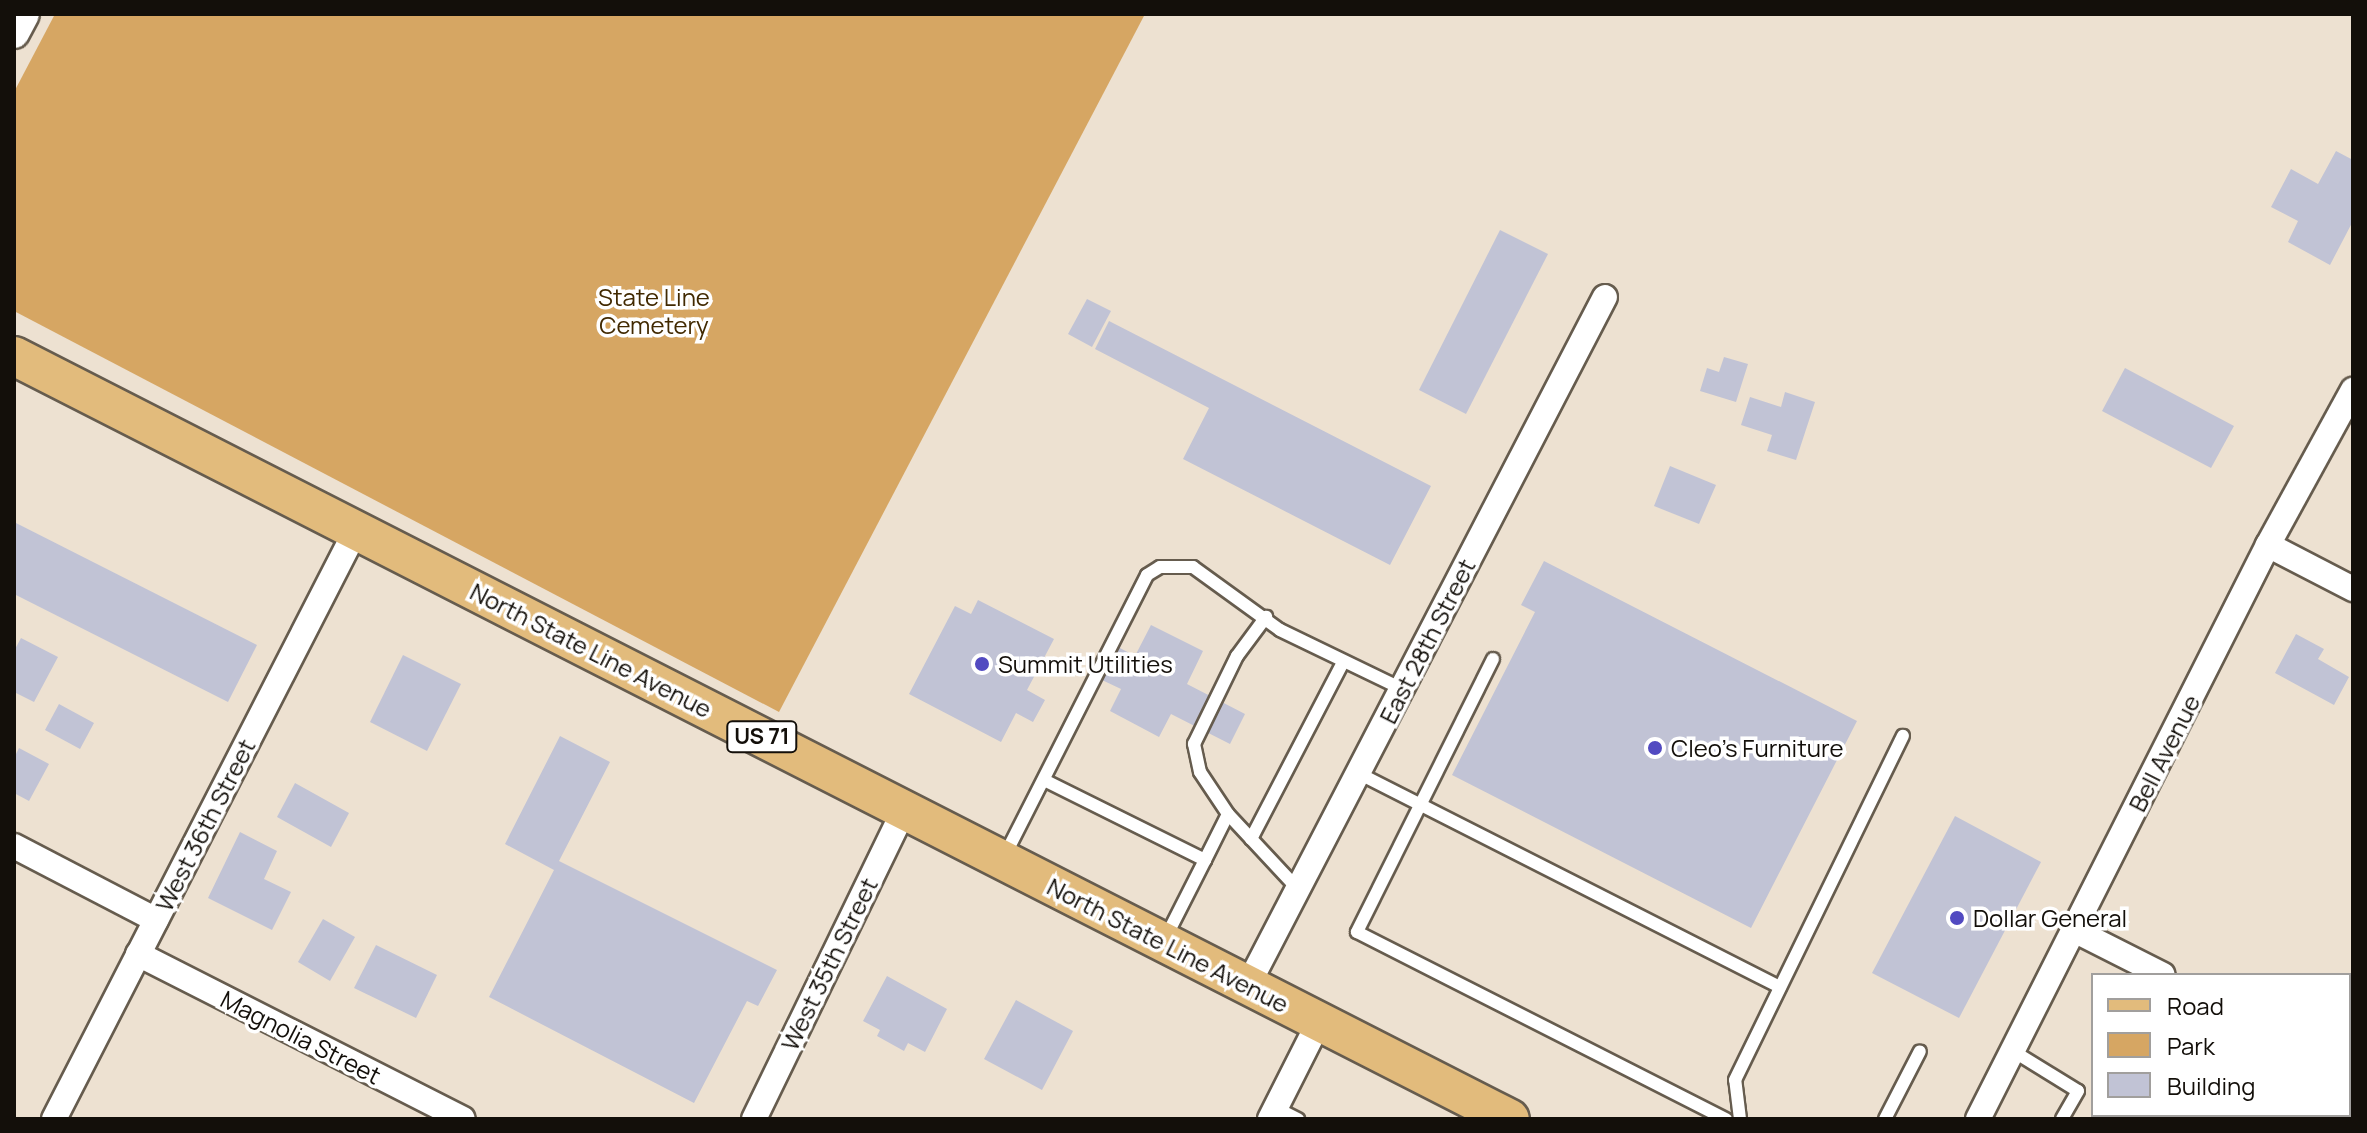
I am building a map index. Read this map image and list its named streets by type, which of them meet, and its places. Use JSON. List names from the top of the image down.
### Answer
{
  "streets": {
    "main road": ["North State Line Avenue", "US 71"],
    "street": [
      "East 28th Street",
      "Bell Avenue",
      "West 36th Street",
      "West 35th Street",
      "Magnolia Street"
    ]
  },
  "crossings": [
    ["East 28th Street", "North State Line Avenue"],
    ["North State Line Avenue", "West 36th Street"],
    ["North State Line Avenue", "West 35th Street"],
    ["West 36th Street", "Magnolia Street"]
  ],
  "parks": ["State Line Cemetery"],
  "places": ["Summit Utilities", "Cleo's Furniture", "Dollar General"],
  "legend": ["Road", "Park", "Building"]
}
